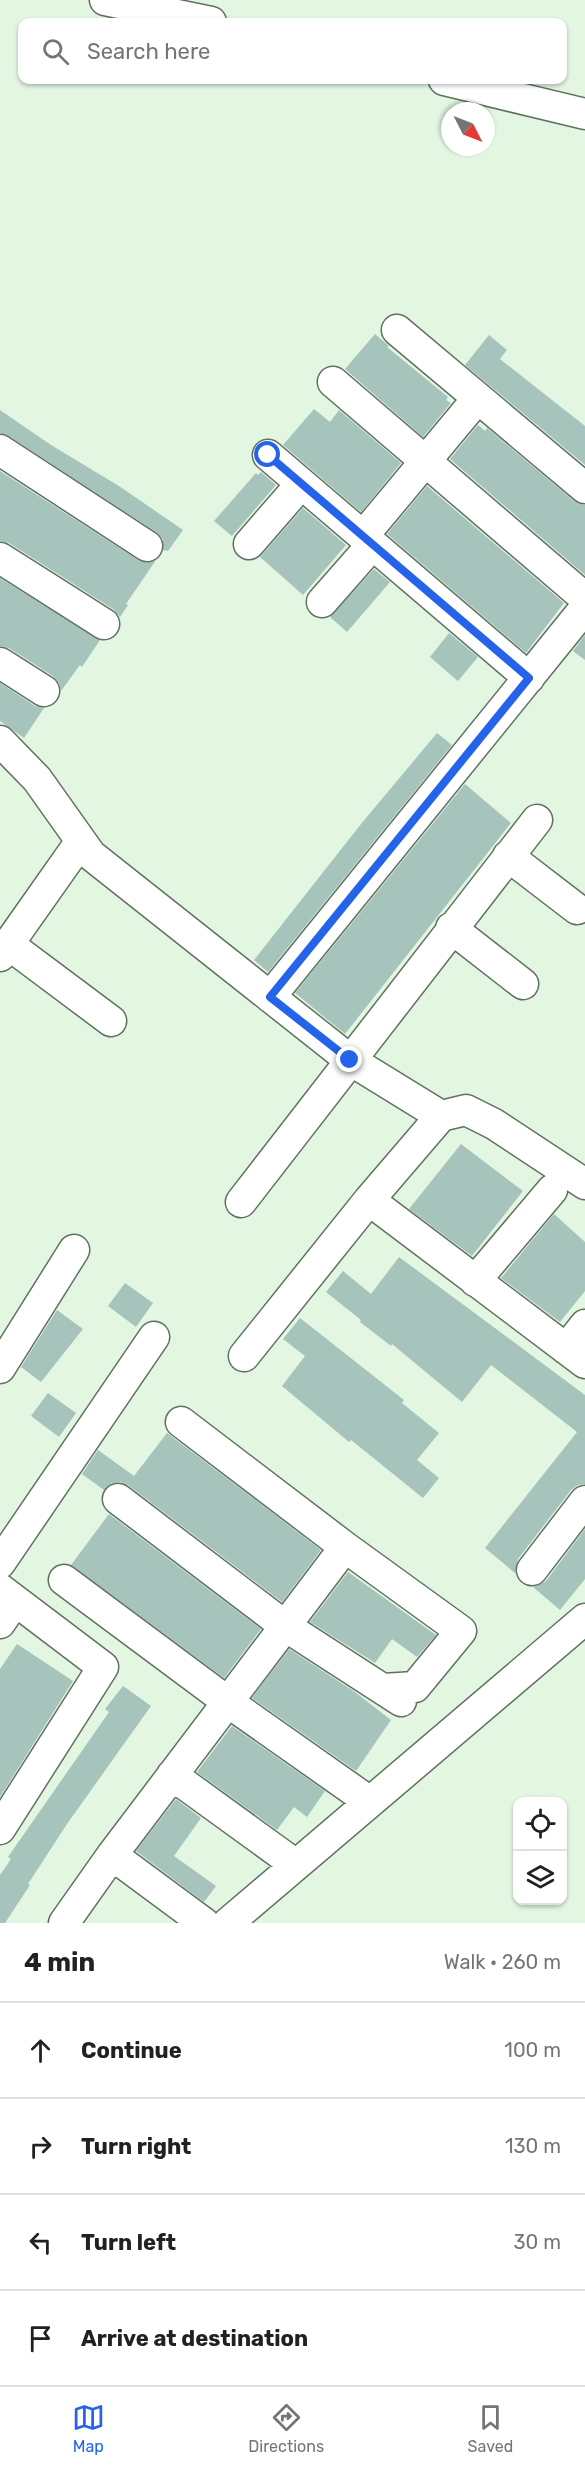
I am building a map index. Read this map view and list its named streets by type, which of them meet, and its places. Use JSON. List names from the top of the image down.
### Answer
{
  "north": "bottom right",
  "page": {
    "search": "Search here",
    "heading": ["4 min", "Walk · 260 m"],
    "list": [
      ["Continue", "100 m"],
      ["Turn right", "130 m"],
      ["Turn left", "30 m"],
      "Arrive at destination"
    ],
    "nav": ["Map", "Directions", "Saved"]
  }
}
